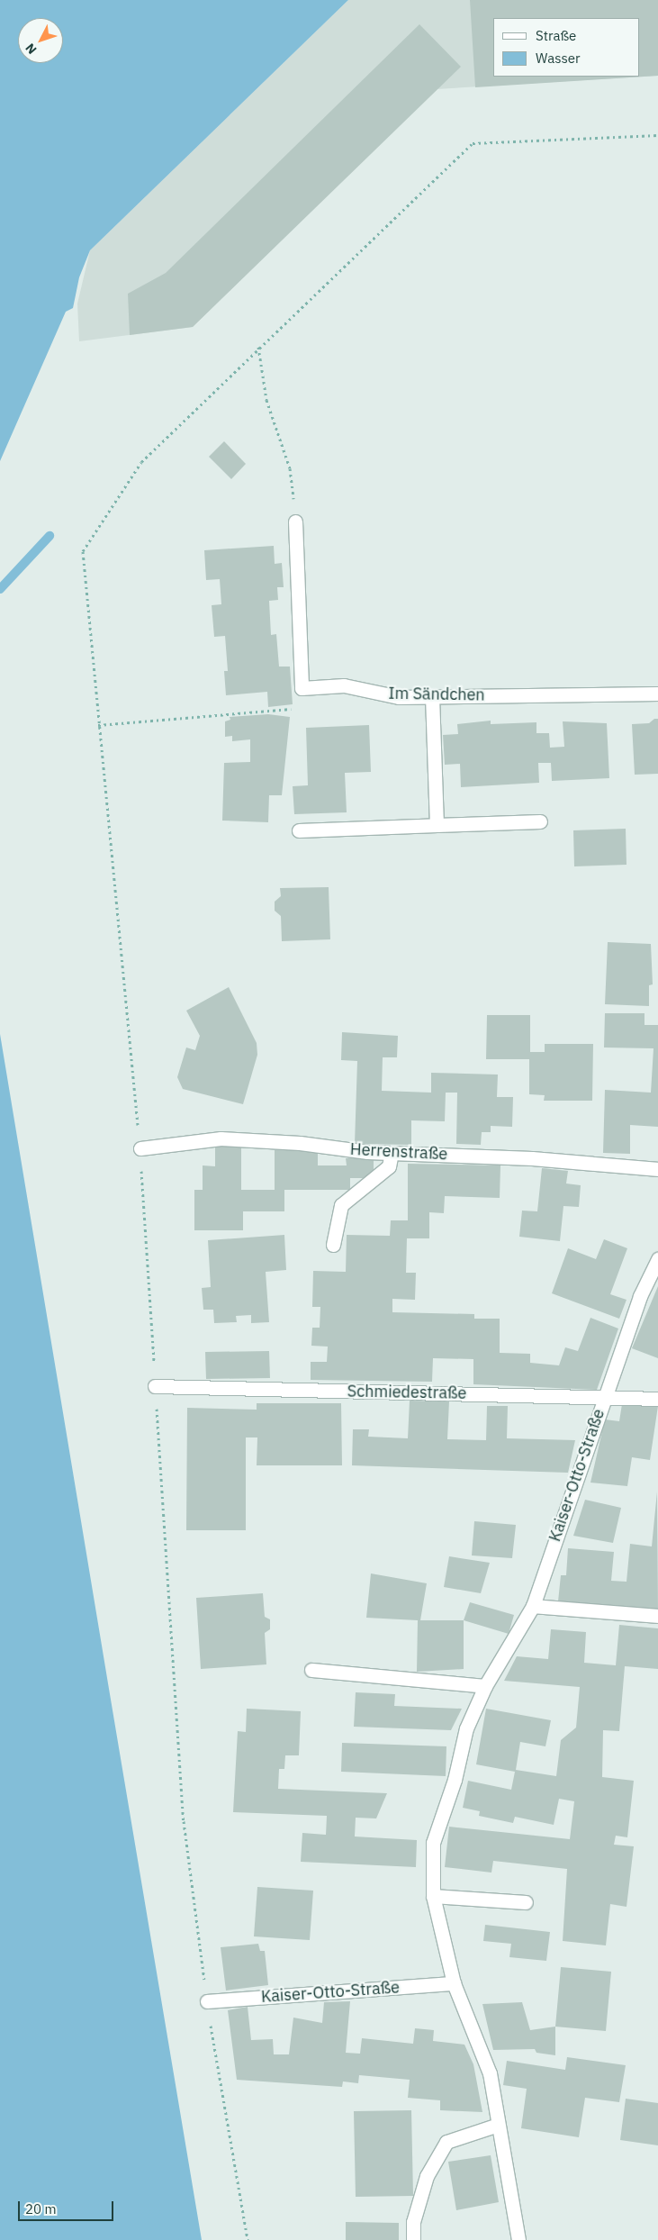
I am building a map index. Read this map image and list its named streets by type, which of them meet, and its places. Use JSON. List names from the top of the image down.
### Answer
{
  "streets": {
    "street": [
      "Im Sändchen",
      "Herrenstraße",
      "Schmiedestraße",
      "Kaiser-Otto-Straße"
    ]
  },
  "crossings": [
    ["Schmiedestraße", "Kaiser-Otto-Straße"]
  ],
  "legend": ["Straße", "Wasser"],
  "scale_bar": "20 m",
  "north": "bottom left"
}
